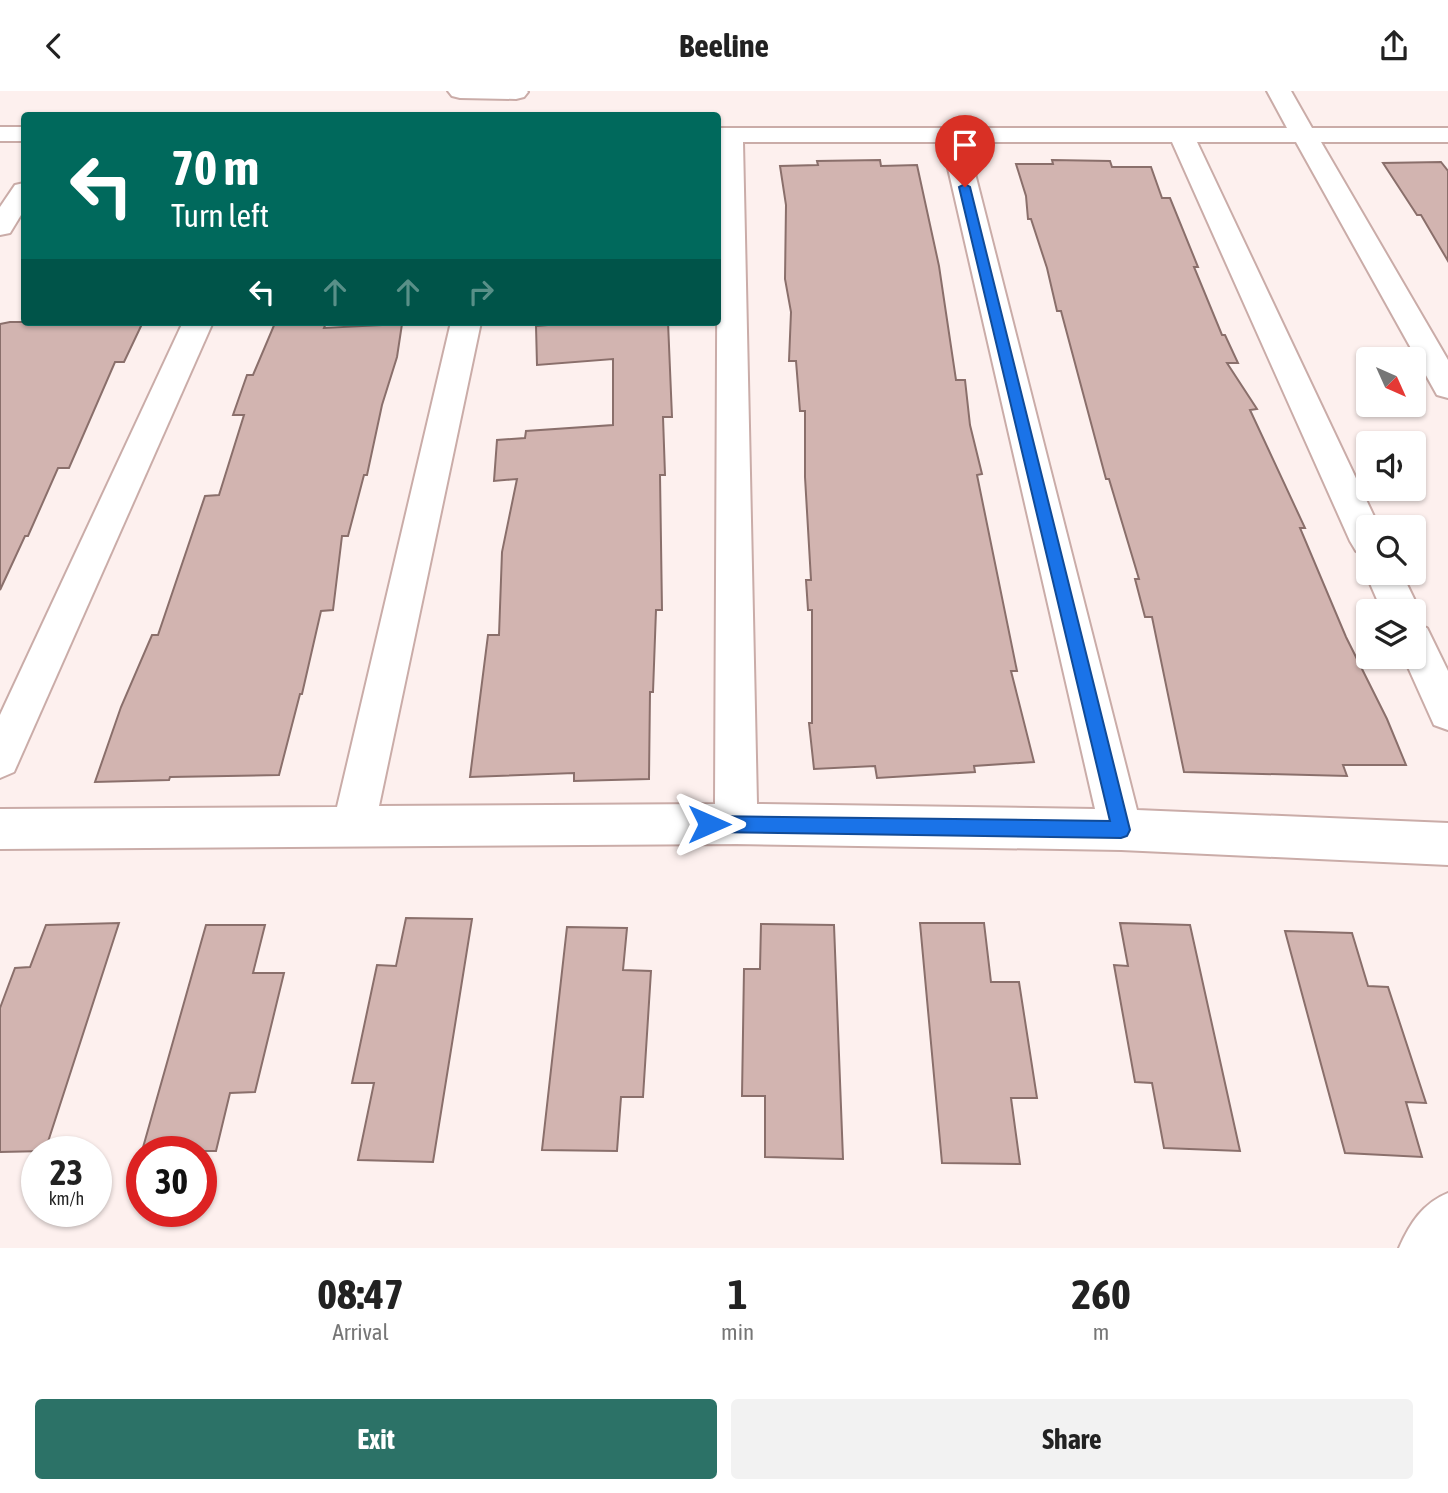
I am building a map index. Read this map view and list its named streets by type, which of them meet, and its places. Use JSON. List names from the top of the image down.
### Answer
{
  "north": "bottom right",
  "page": {
    "header": "Beeline",
    "turn": ["70 m", "Turn left"],
    "speed": "23 km/h",
    "limit": "30",
    "eta": [
      "08:47",
      "Arrival",
      "1",
      "min",
      "260",
      "m"
    ],
    "buttons": ["Exit", "Share"]
  }
}
